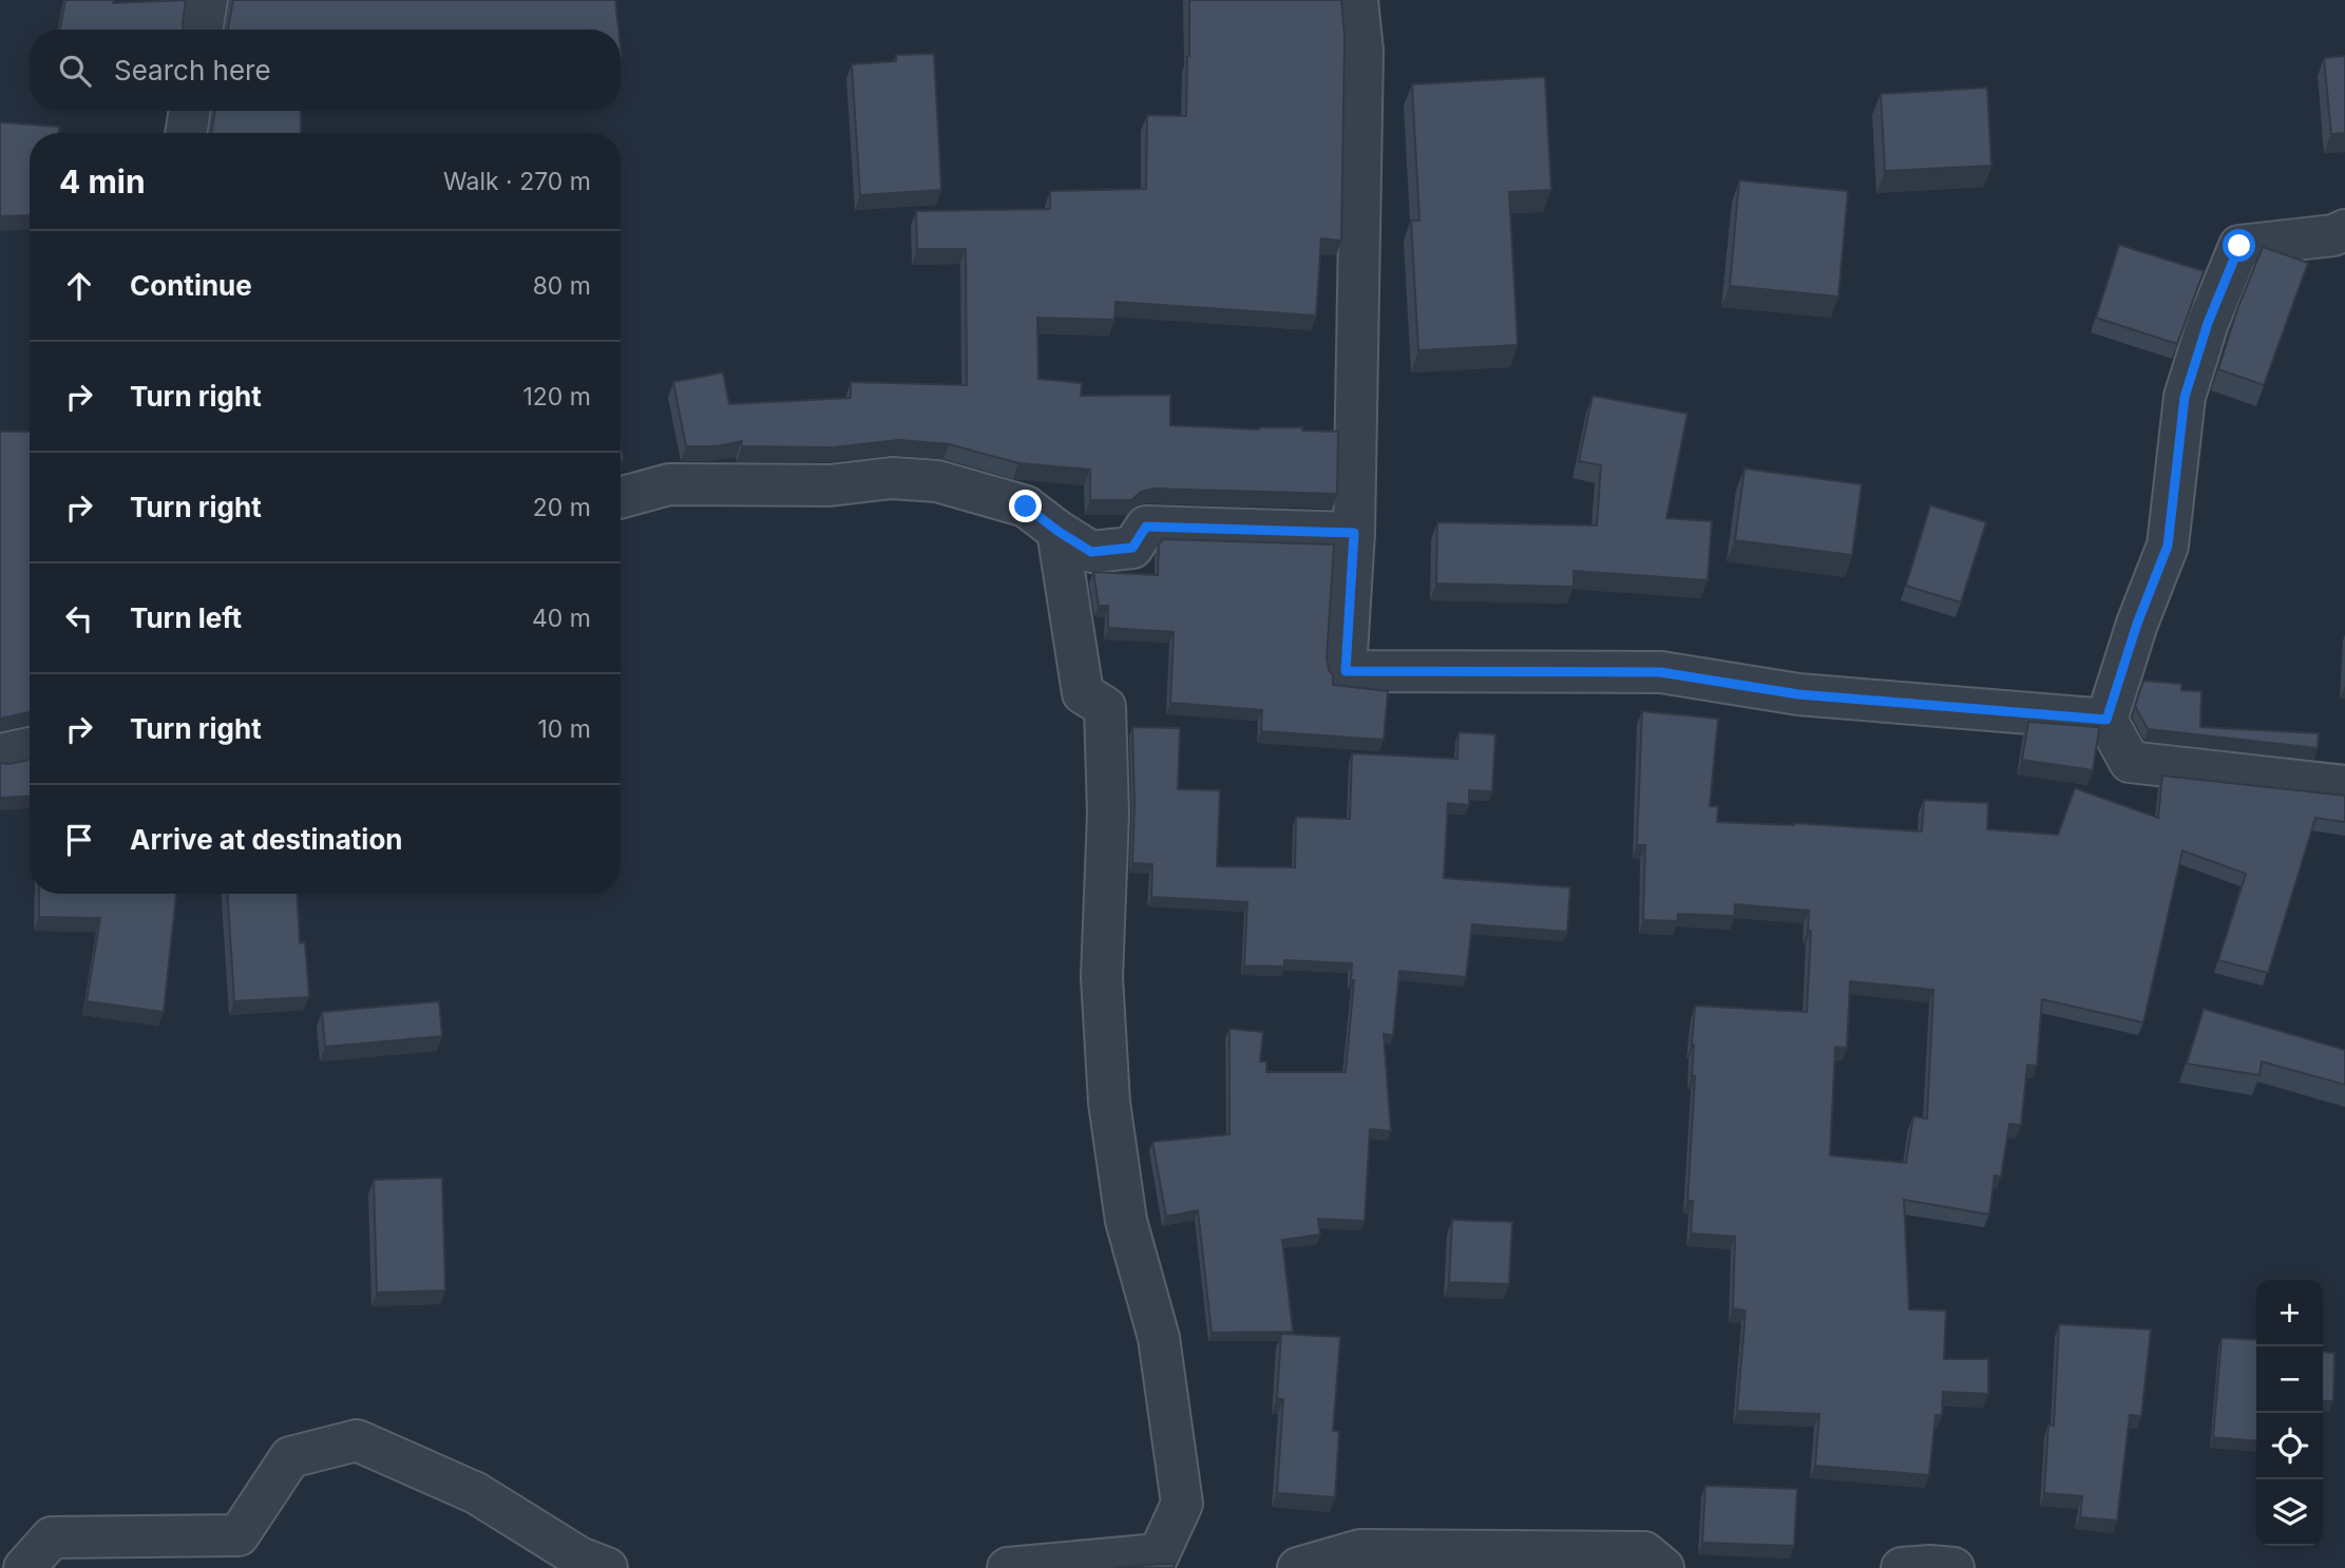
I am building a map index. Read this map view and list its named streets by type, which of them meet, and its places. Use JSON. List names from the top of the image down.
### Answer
{
  "page": {
    "search": "Search here",
    "heading": ["4 min", "Walk · 270 m"],
    "list": [
      ["Continue", "80 m"],
      ["Turn right", "120 m"],
      ["Turn right", "20 m"],
      ["Turn left", "40 m"],
      ["Turn right", "10 m"],
      "Arrive at destination"
    ],
    "map_buttons": ["+", "−"]
  }
}
